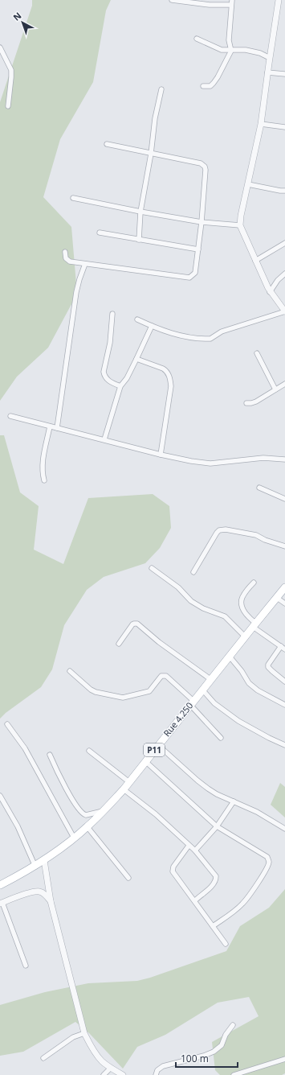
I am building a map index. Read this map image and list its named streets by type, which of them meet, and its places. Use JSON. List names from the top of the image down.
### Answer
{
  "streets": {
    "main road": ["Rue 4.250", "P11"]
  },
  "scale_bar": "100 m",
  "north": "top left"
}
